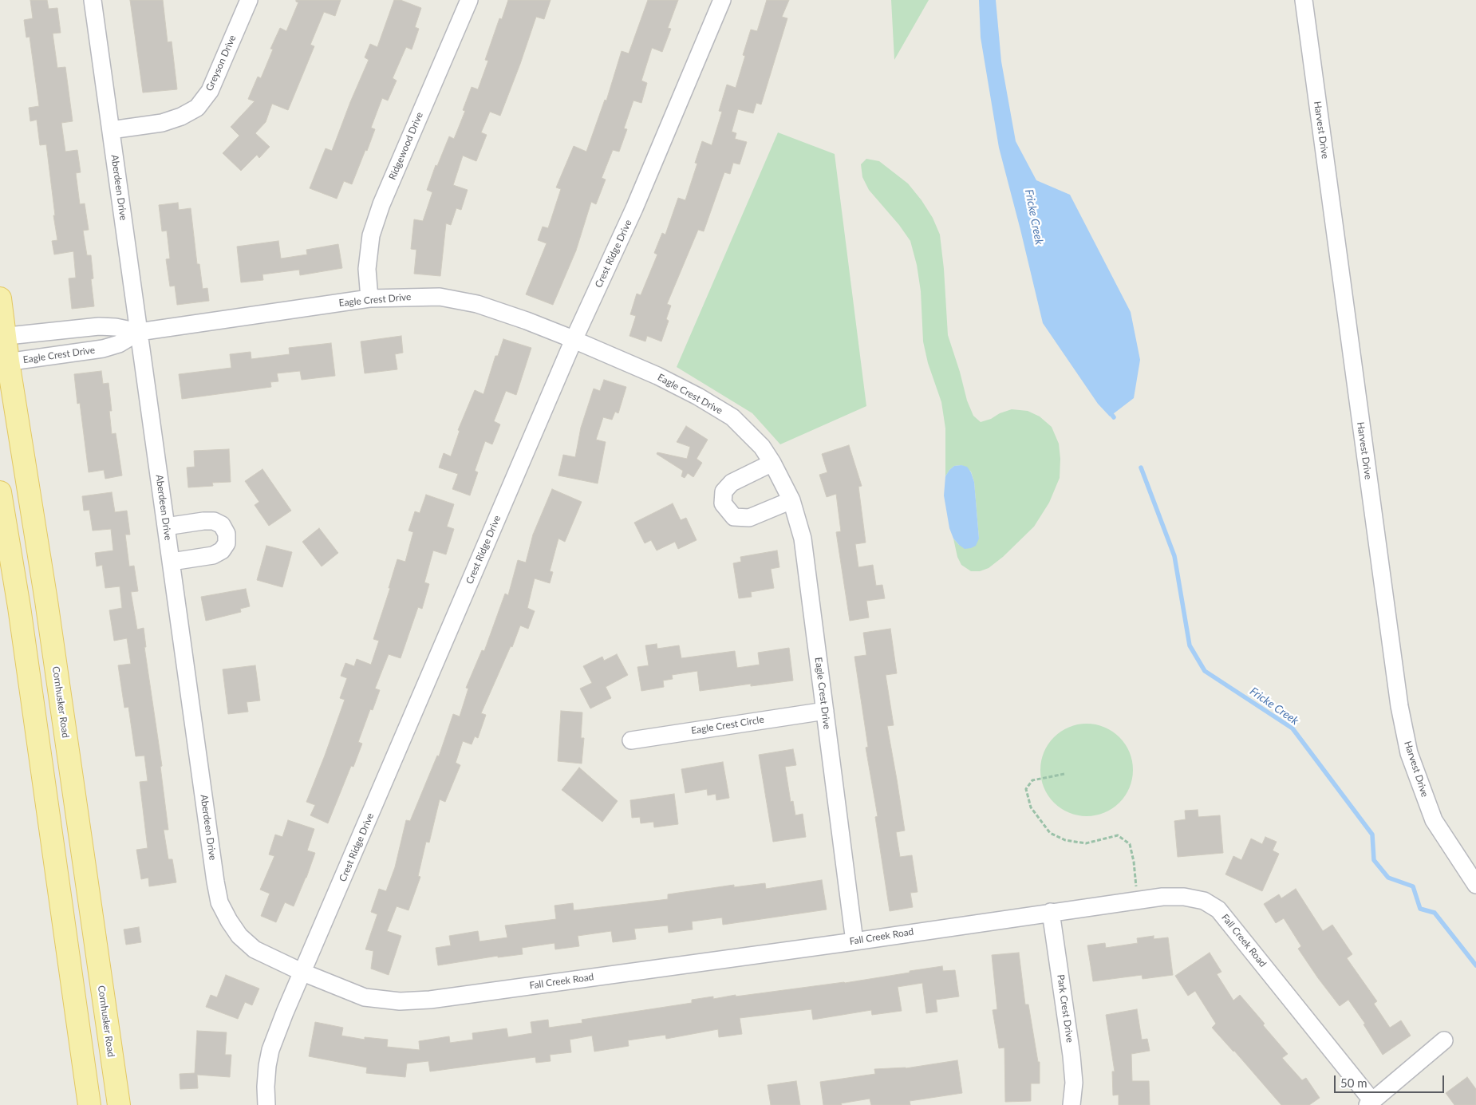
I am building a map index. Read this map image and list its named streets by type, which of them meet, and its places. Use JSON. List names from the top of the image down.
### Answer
{
  "streets": {
    "main road": ["Cornhusker Road"],
    "street": [
      "Greyson Drive",
      "Harvest Drive",
      "Ridgewood Drive",
      "Aberdeen Drive",
      "Crest Ridge Drive",
      "Eagle Crest Drive",
      "Eagle Crest Circle",
      "Fall Creek Road",
      "Park Crest Drive"
    ]
  },
  "crossings": [
    ["Greyson Drive", "Aberdeen Drive"],
    ["Ridgewood Drive", "Eagle Crest Drive"],
    ["Aberdeen Drive", "Crest Ridge Drive"],
    ["Aberdeen Drive", "Eagle Crest Drive"],
    ["Aberdeen Drive", "Fall Creek Road"],
    ["Crest Ridge Drive", "Eagle Crest Drive"],
    ["Crest Ridge Drive", "Fall Creek Road"],
    ["Eagle Crest Drive", "Cornhusker Road"],
    ["Eagle Crest Drive", "Eagle Crest Circle"],
    ["Eagle Crest Drive", "Fall Creek Road"],
    ["Fall Creek Road", "Park Crest Drive"]
  ],
  "water": ["Fricke Creek"],
  "scale_bar": "50 m"
}
